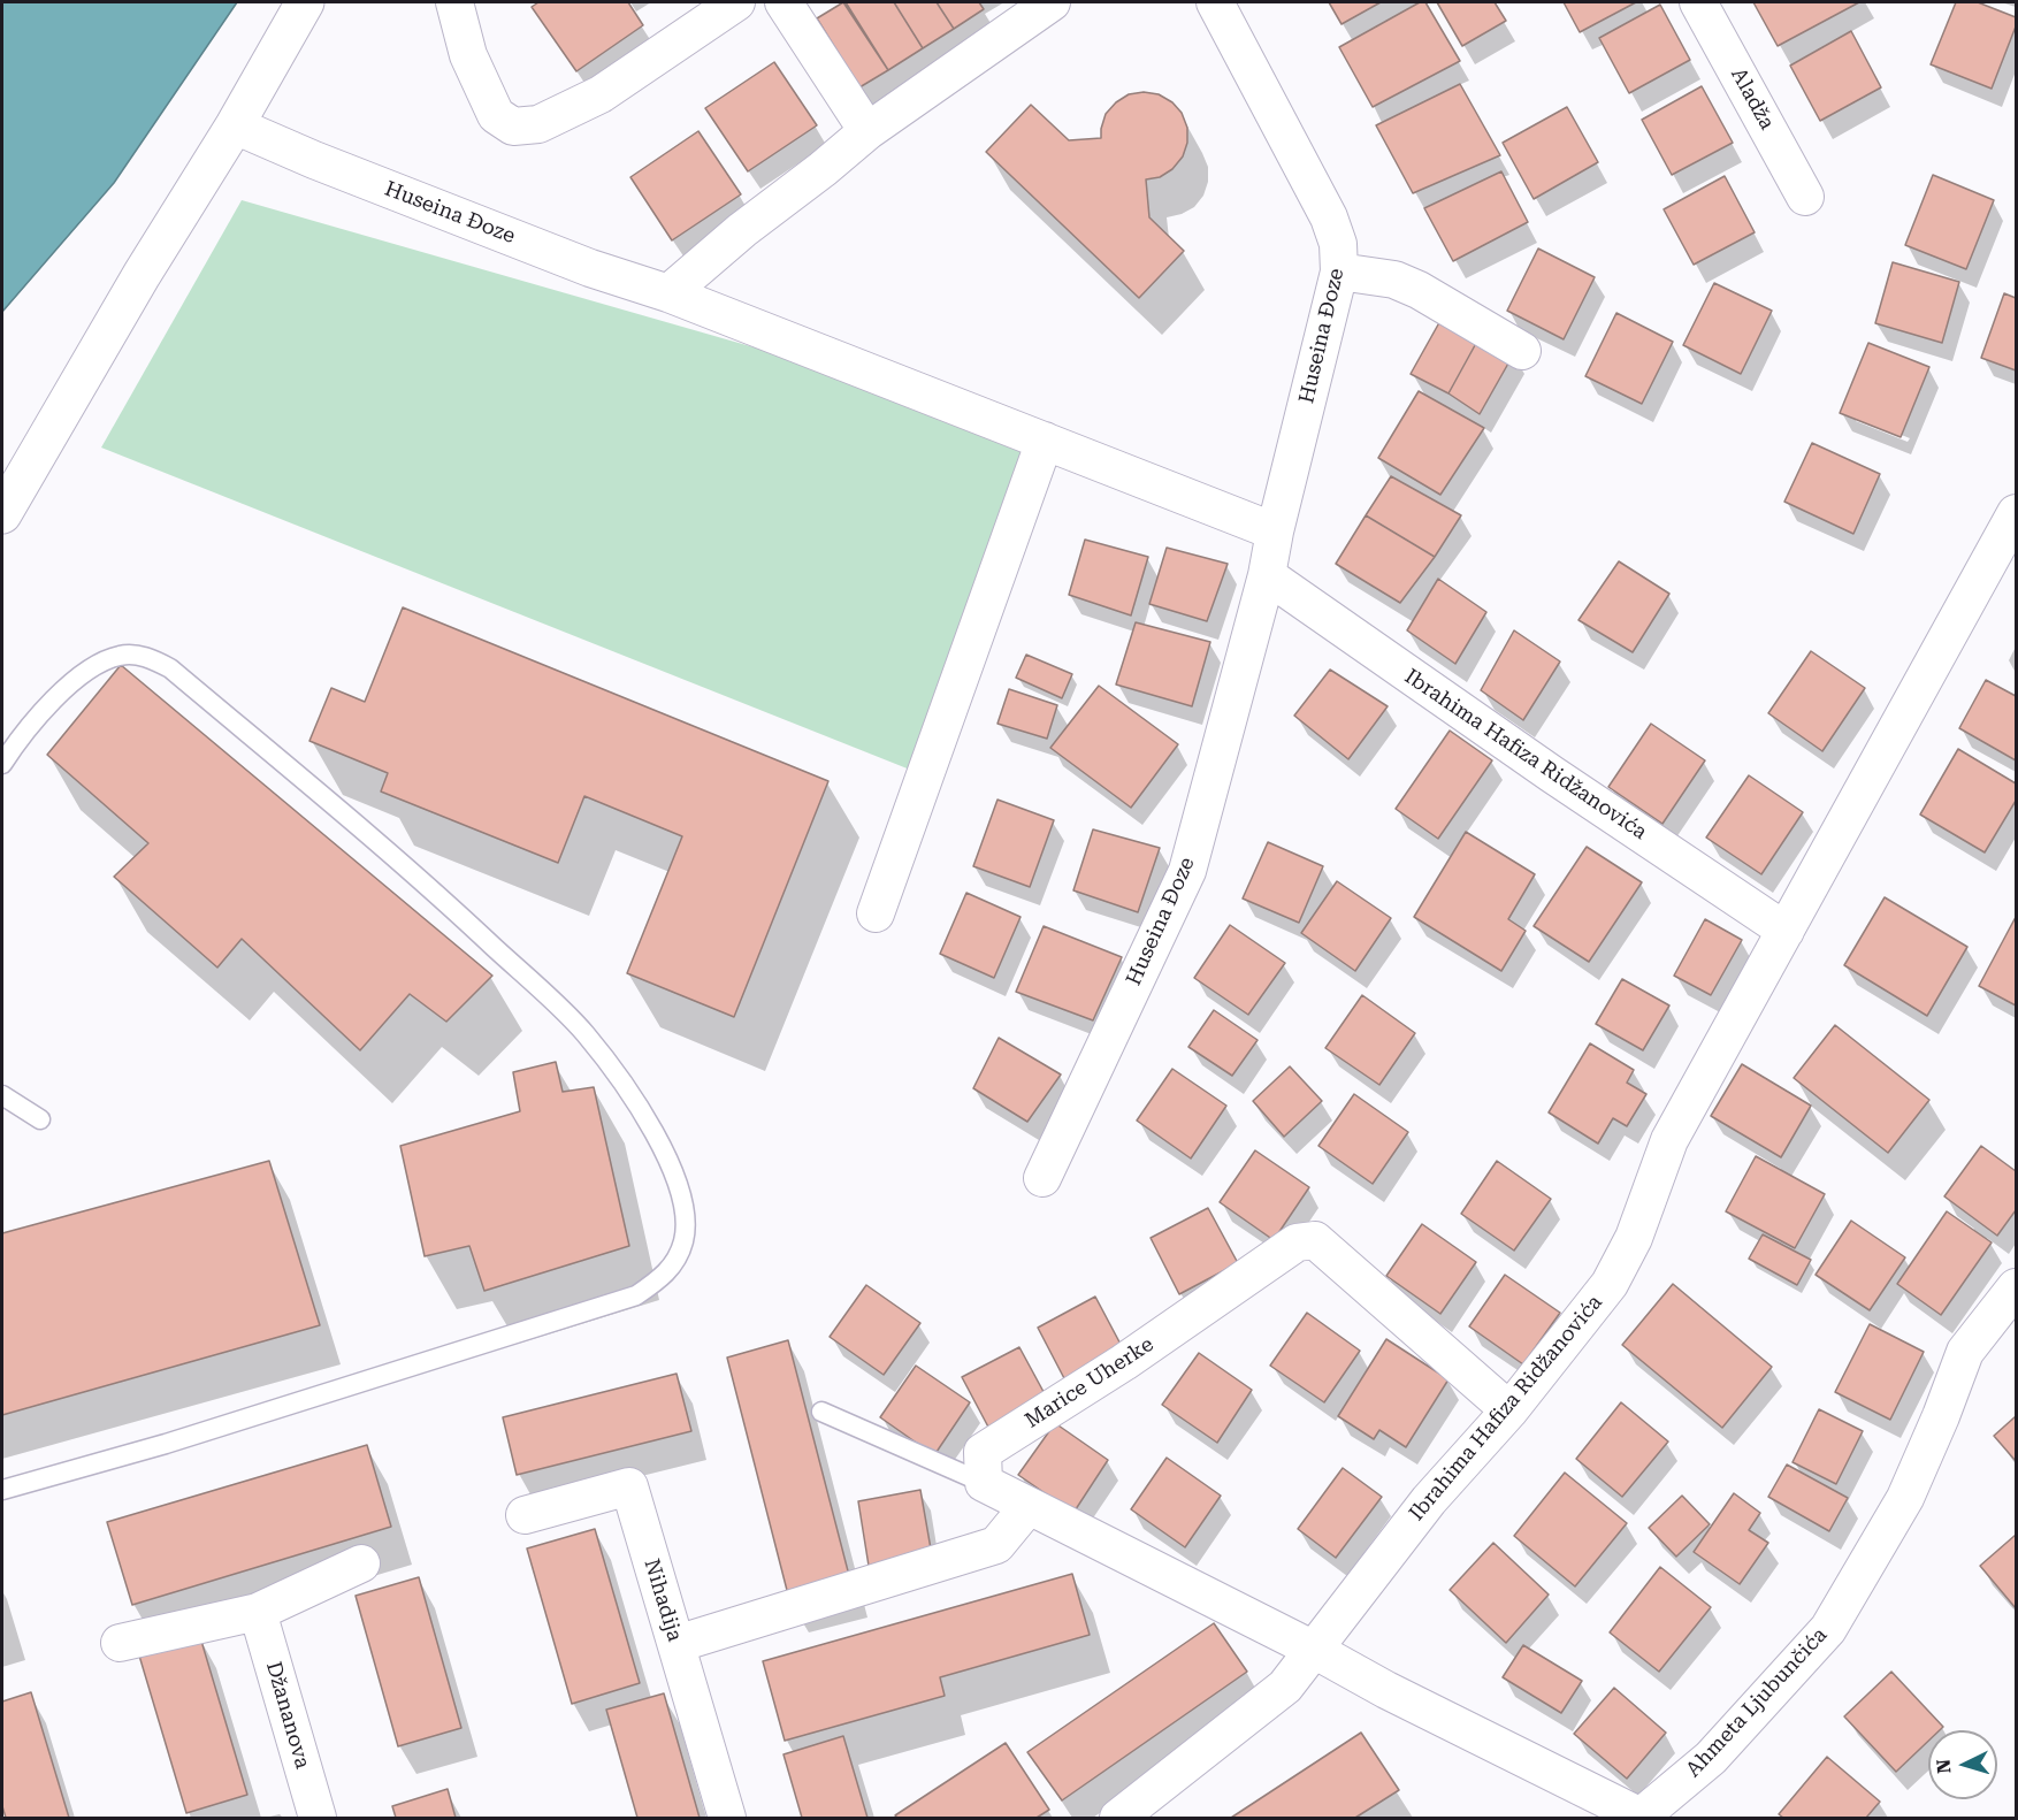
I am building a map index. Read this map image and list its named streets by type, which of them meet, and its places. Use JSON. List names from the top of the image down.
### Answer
{
  "streets": {
    "street": [
      "Aladža",
      "Huseina Đoze",
      "Ibrahima Hafiza Ridžanovića",
      "Marice Uherke",
      "Nihadija",
      "Ahmeta Ljubunčića",
      "Džananova"
    ]
  },
  "crossings": [
    ["Huseina Đoze", "Ibrahima Hafiza Ridžanovića"],
    ["Ibrahima Hafiza Ridžanovića", "Marice Uherke"],
    ["Ibrahima Hafiza Ridžanovića", "Ahmeta Ljubunčića"]
  ],
  "north": "left"
}
